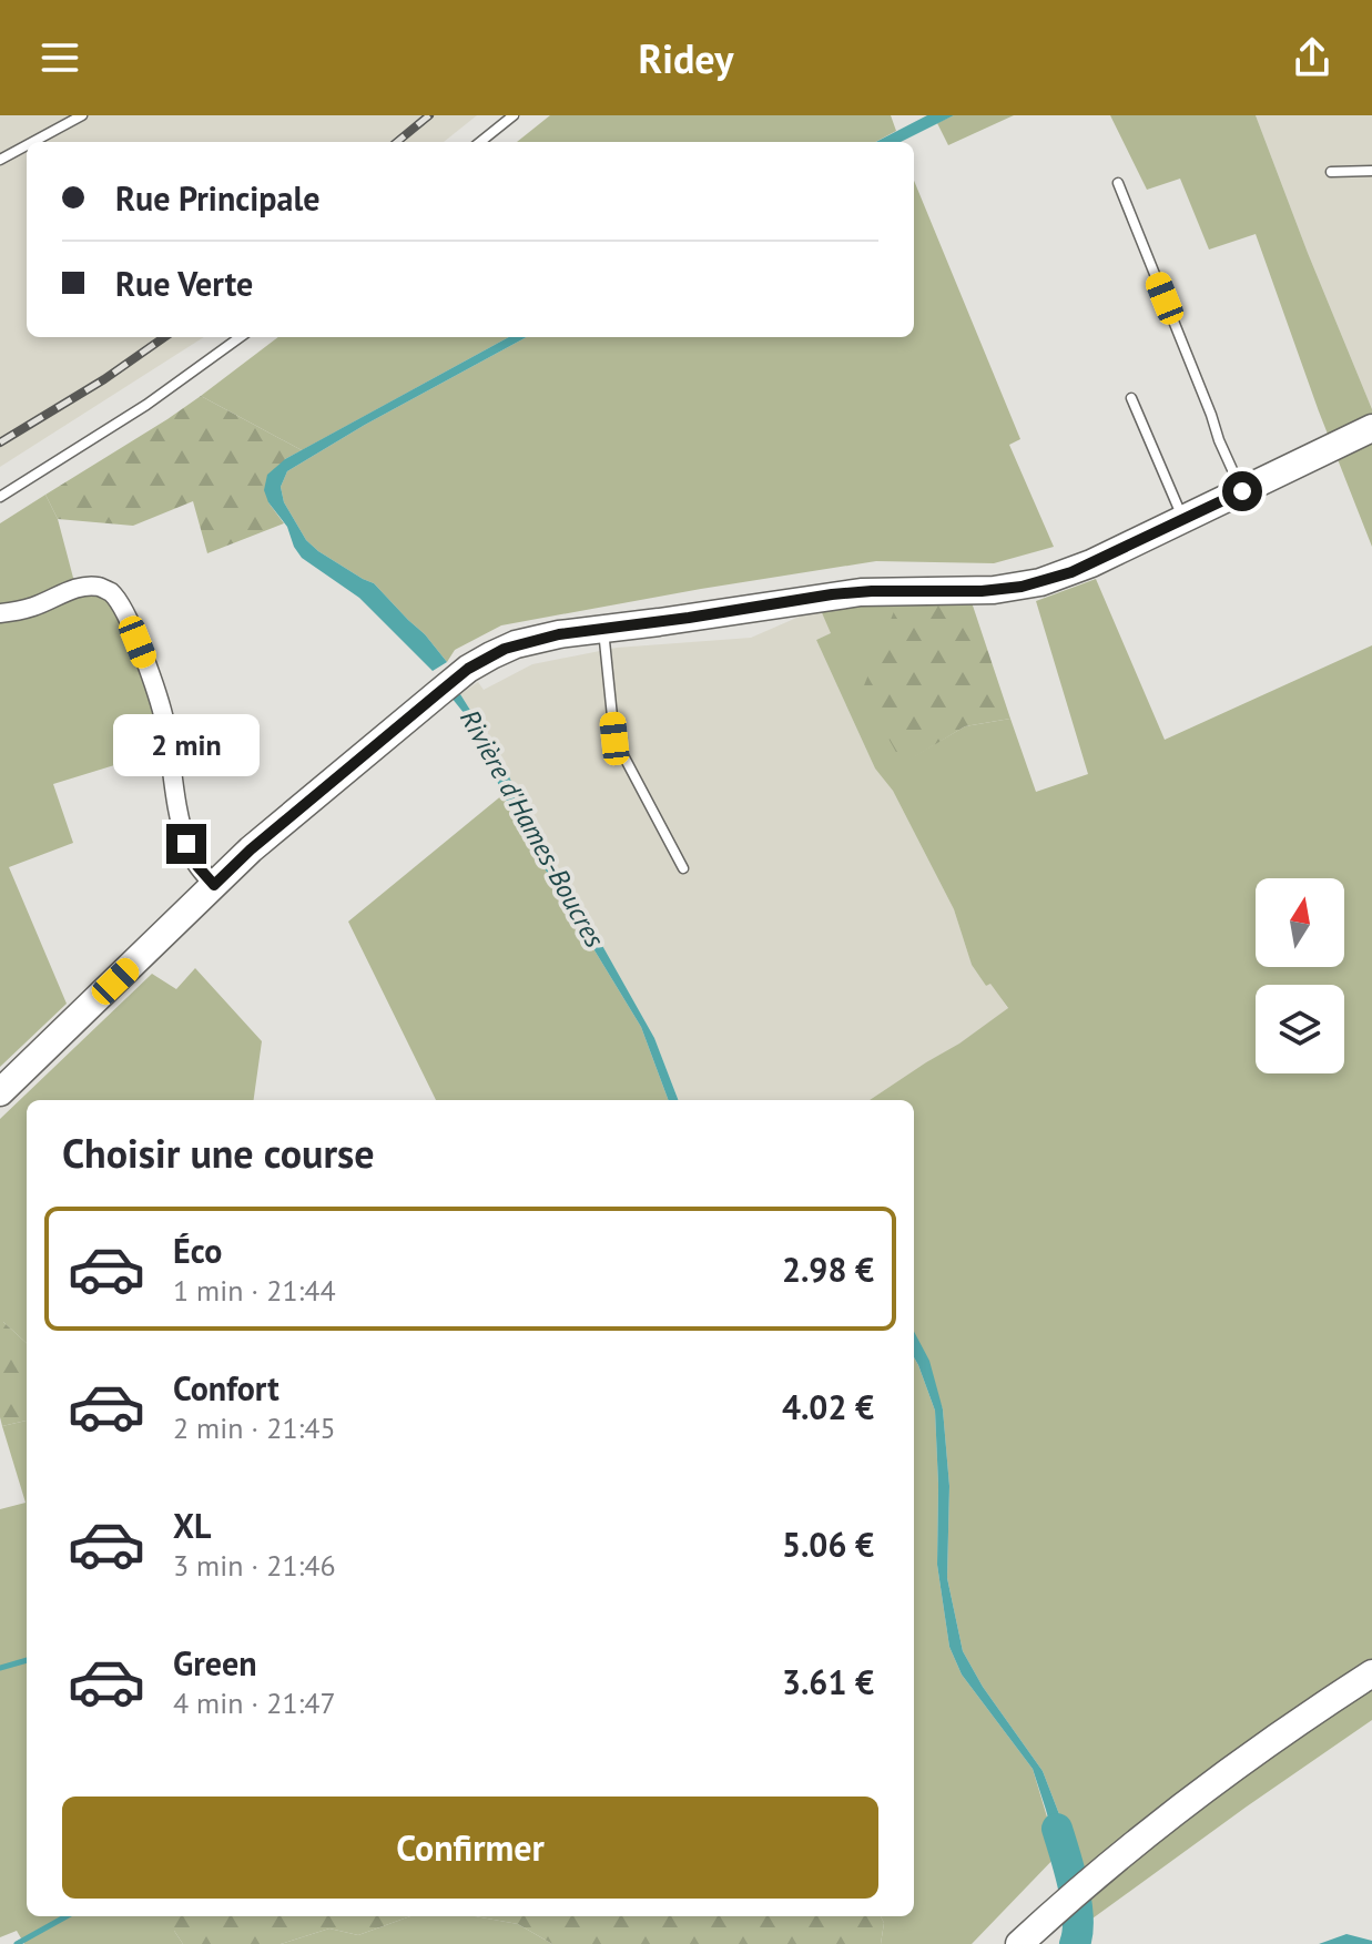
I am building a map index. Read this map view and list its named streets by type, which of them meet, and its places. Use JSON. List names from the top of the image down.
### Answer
{
  "water": ["Rivière d'Hames-Boucres"],
  "north": "top",
  "page": {
    "header": "Ridey",
    "banner": ["Rue Principale", "Rue Verte"],
    "bubble": "2 min",
    "heading": "Choisir une course",
    "list": [
      {
        "name": "Éco",
        "note": "1 min · 21:44",
        "value": "2.98 €"
      },
      {
        "name": "Confort",
        "note": "2 min · 21:45",
        "value": "4.02 €"
      },
      {
        "name": "XL",
        "note": "3 min · 21:46",
        "value": "5.06 €"
      },
      {
        "name": "Green",
        "note": "4 min · 21:47",
        "value": "3.61 €"
      }
    ],
    "buttons": "Confirmer"
  }
}
